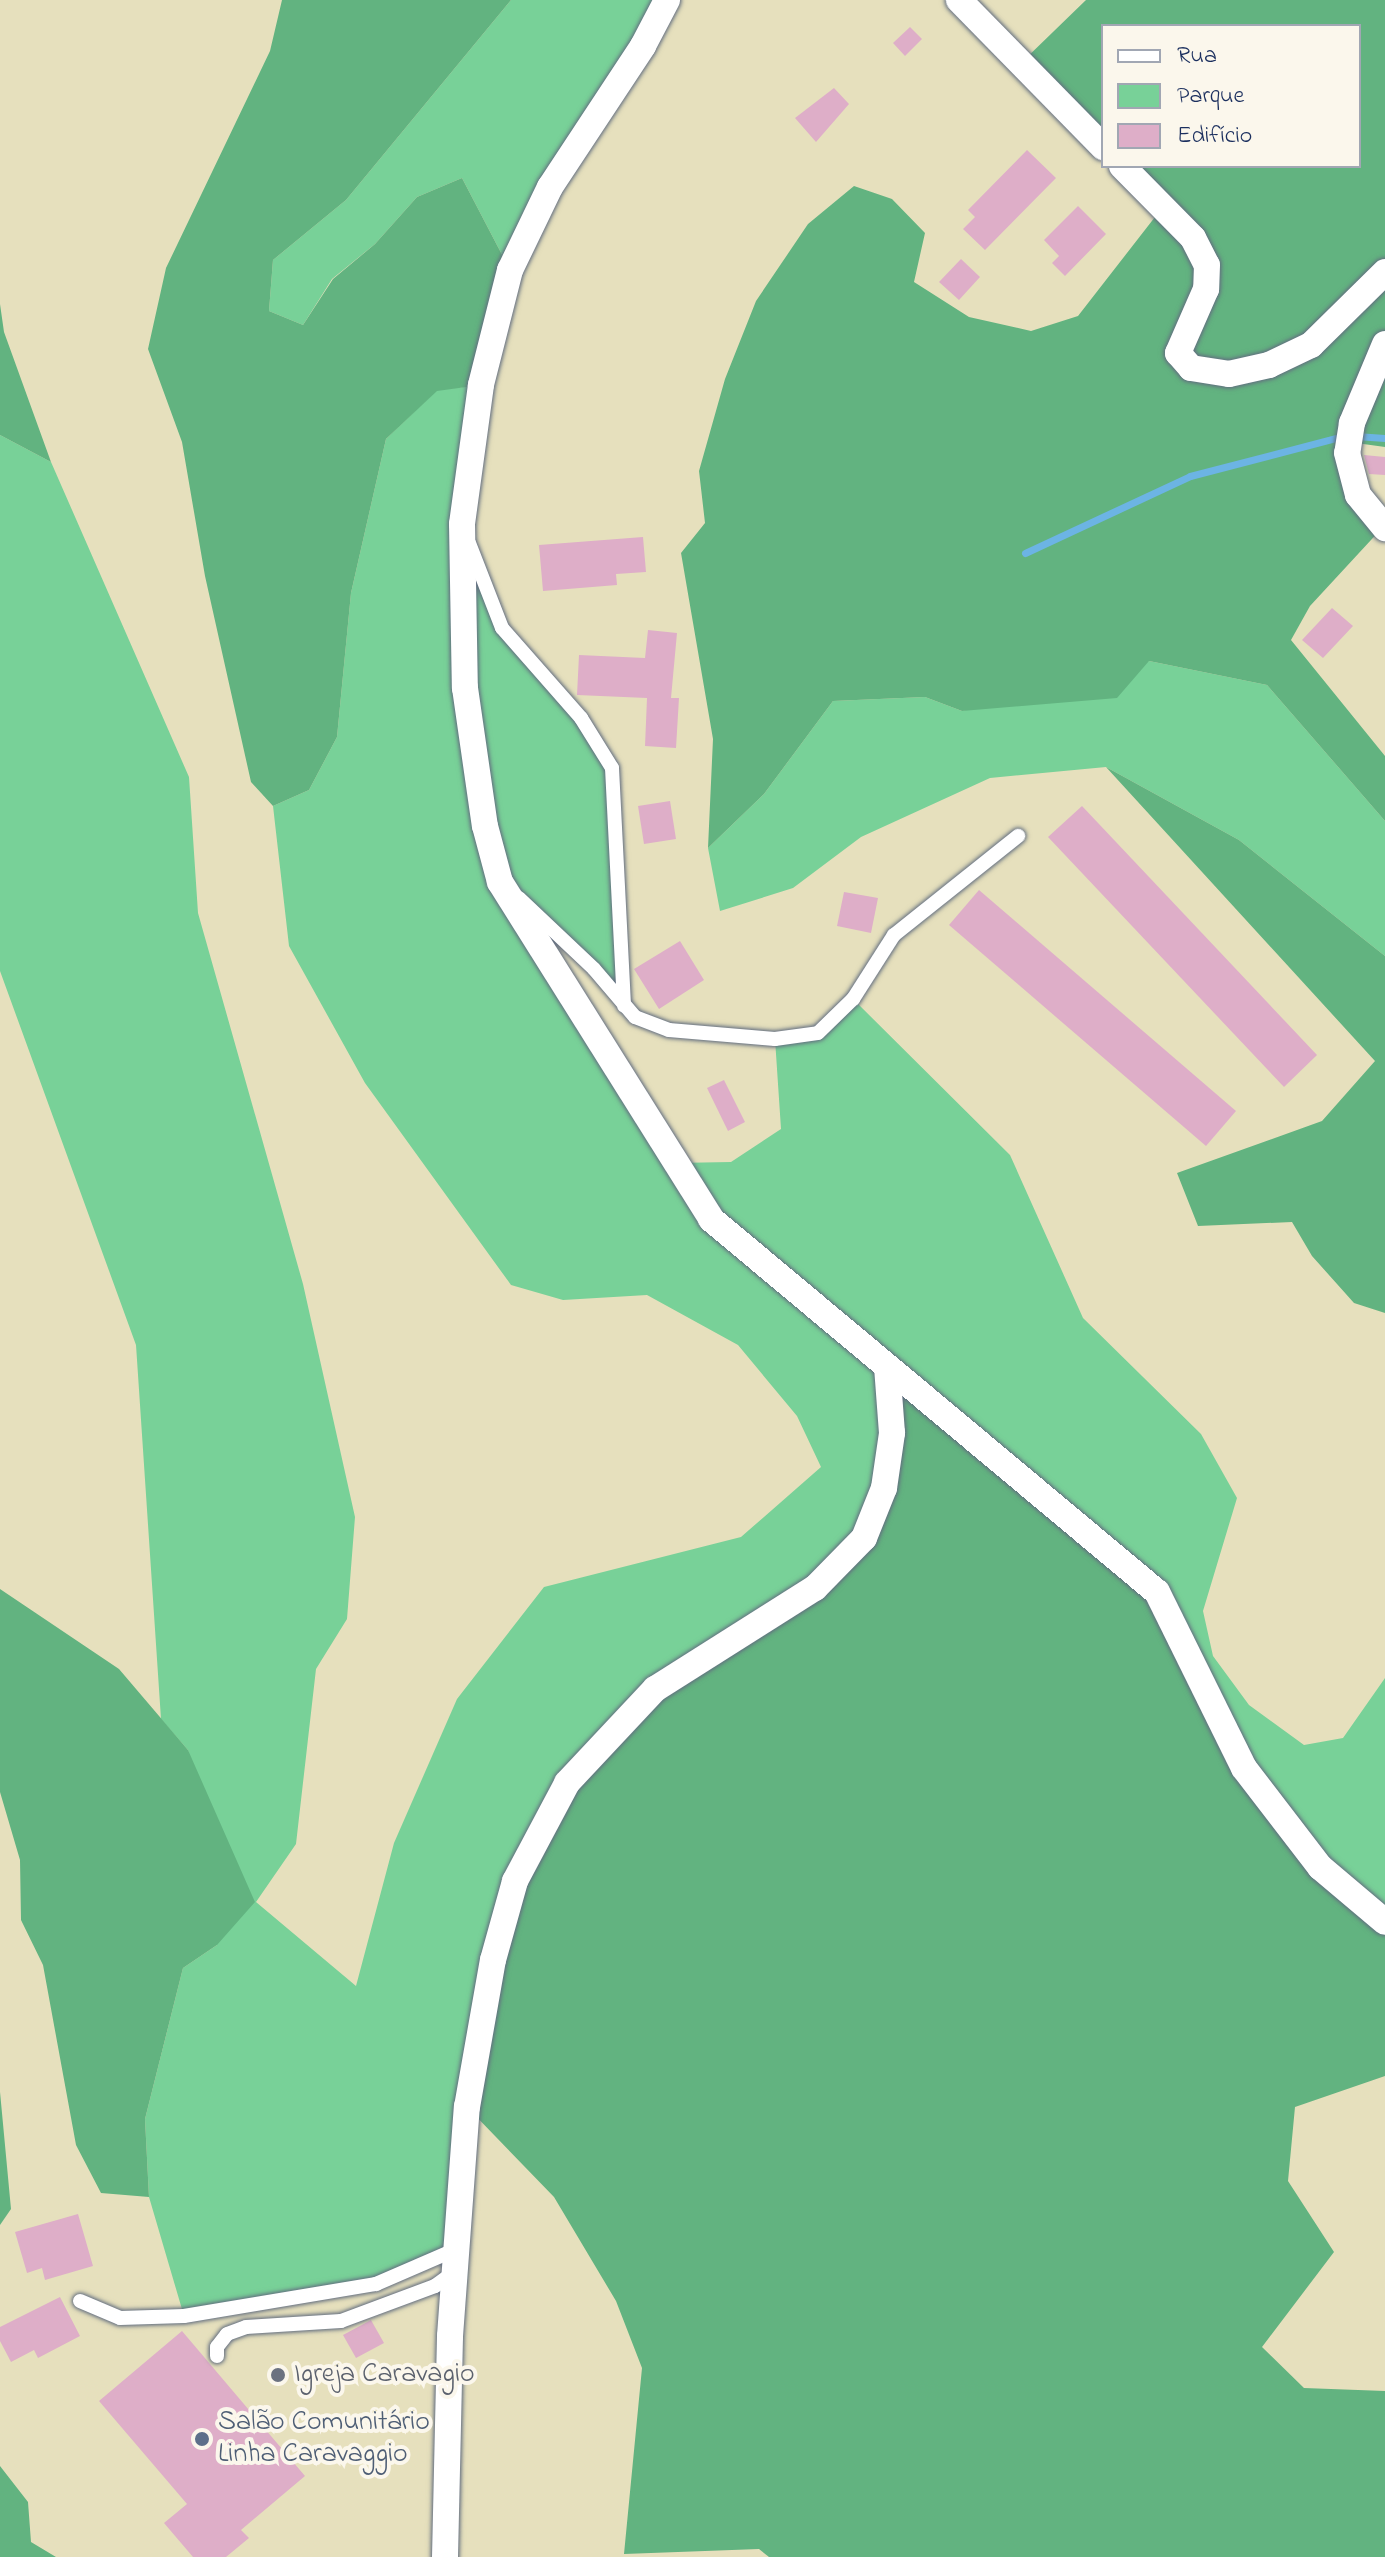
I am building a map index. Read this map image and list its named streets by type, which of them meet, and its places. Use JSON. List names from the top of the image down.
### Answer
{
  "places": ["Igreja Caravagio", "Salão Comunitário Linha Caravaggio"],
  "legend": ["Rua", "Parque", "Edifício"]
}
